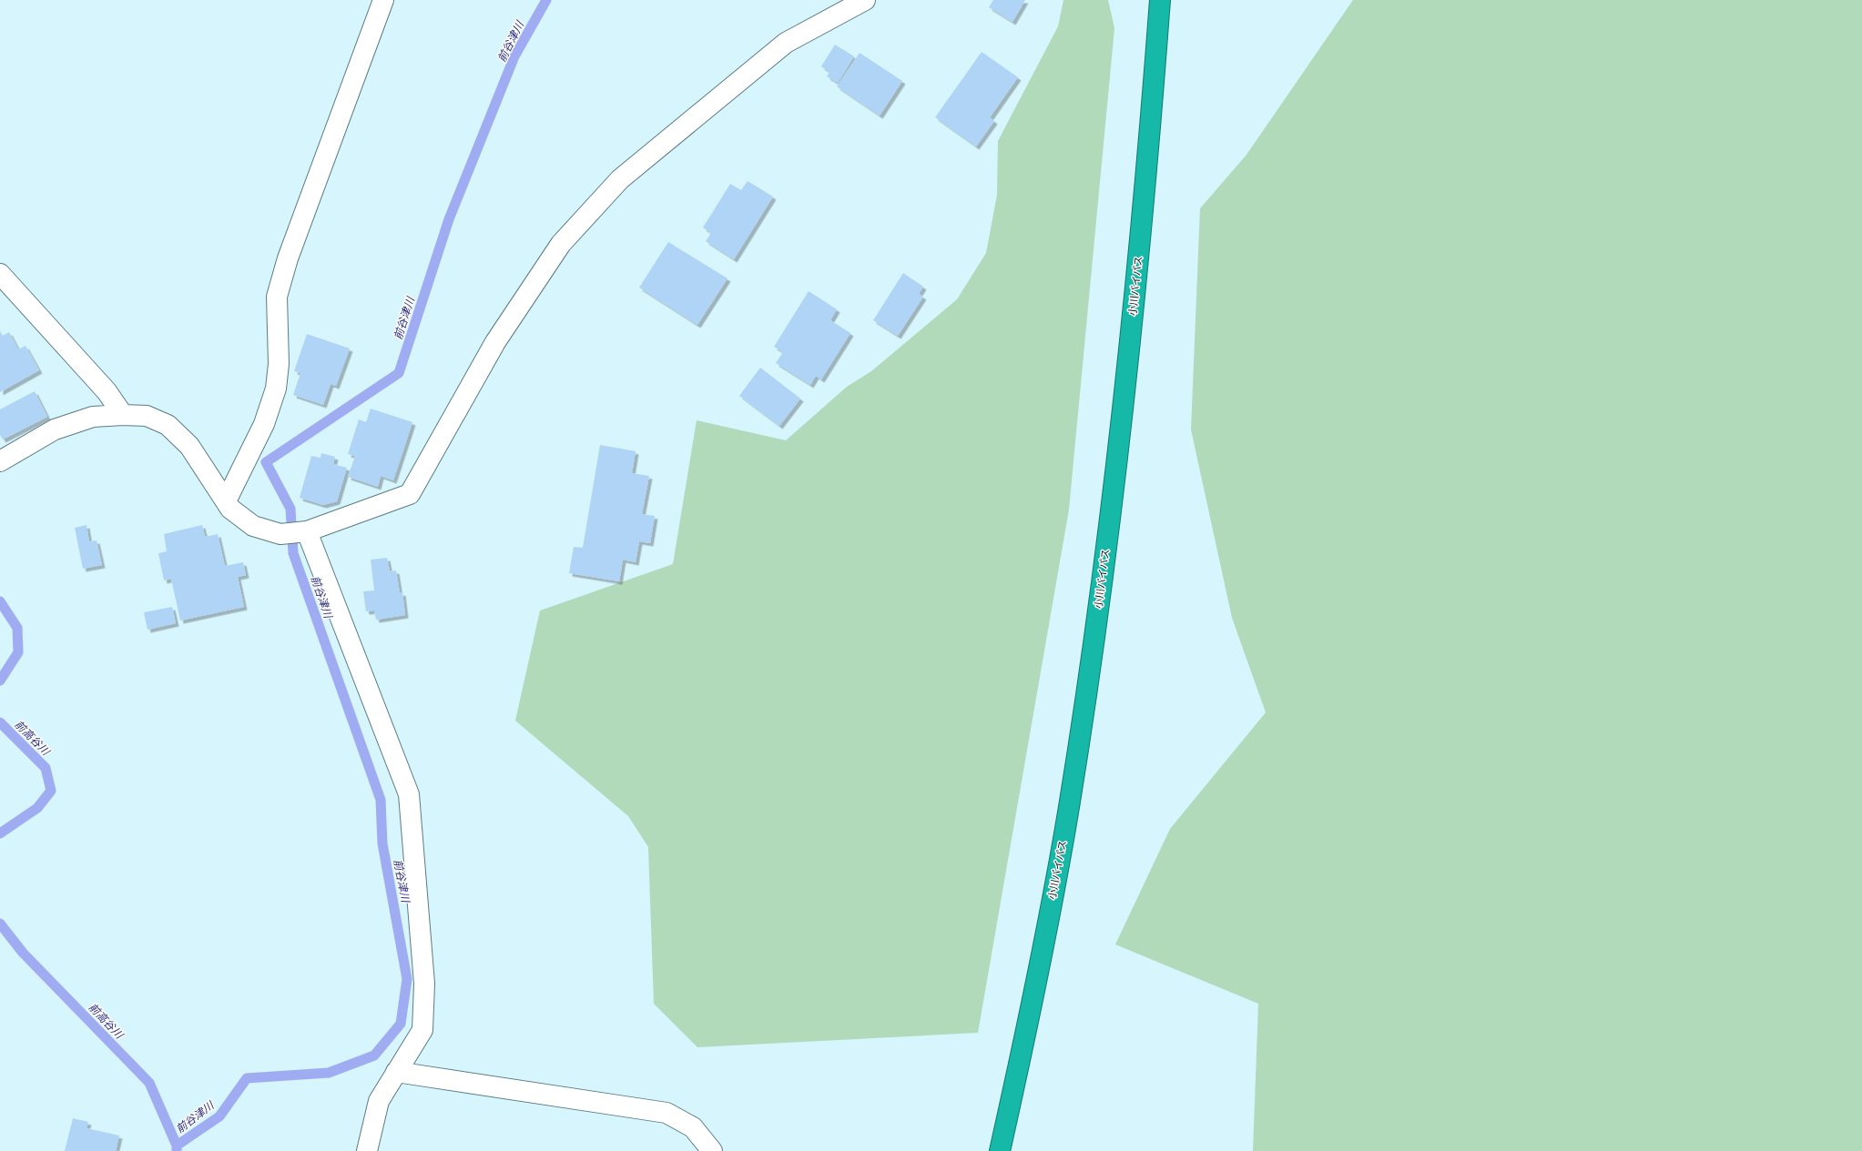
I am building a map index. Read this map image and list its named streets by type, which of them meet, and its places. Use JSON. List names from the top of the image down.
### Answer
{
  "streets": {
    "highway": ["小川バイパス"]
  },
  "water": ["前谷津川", "前高谷川"]
}
